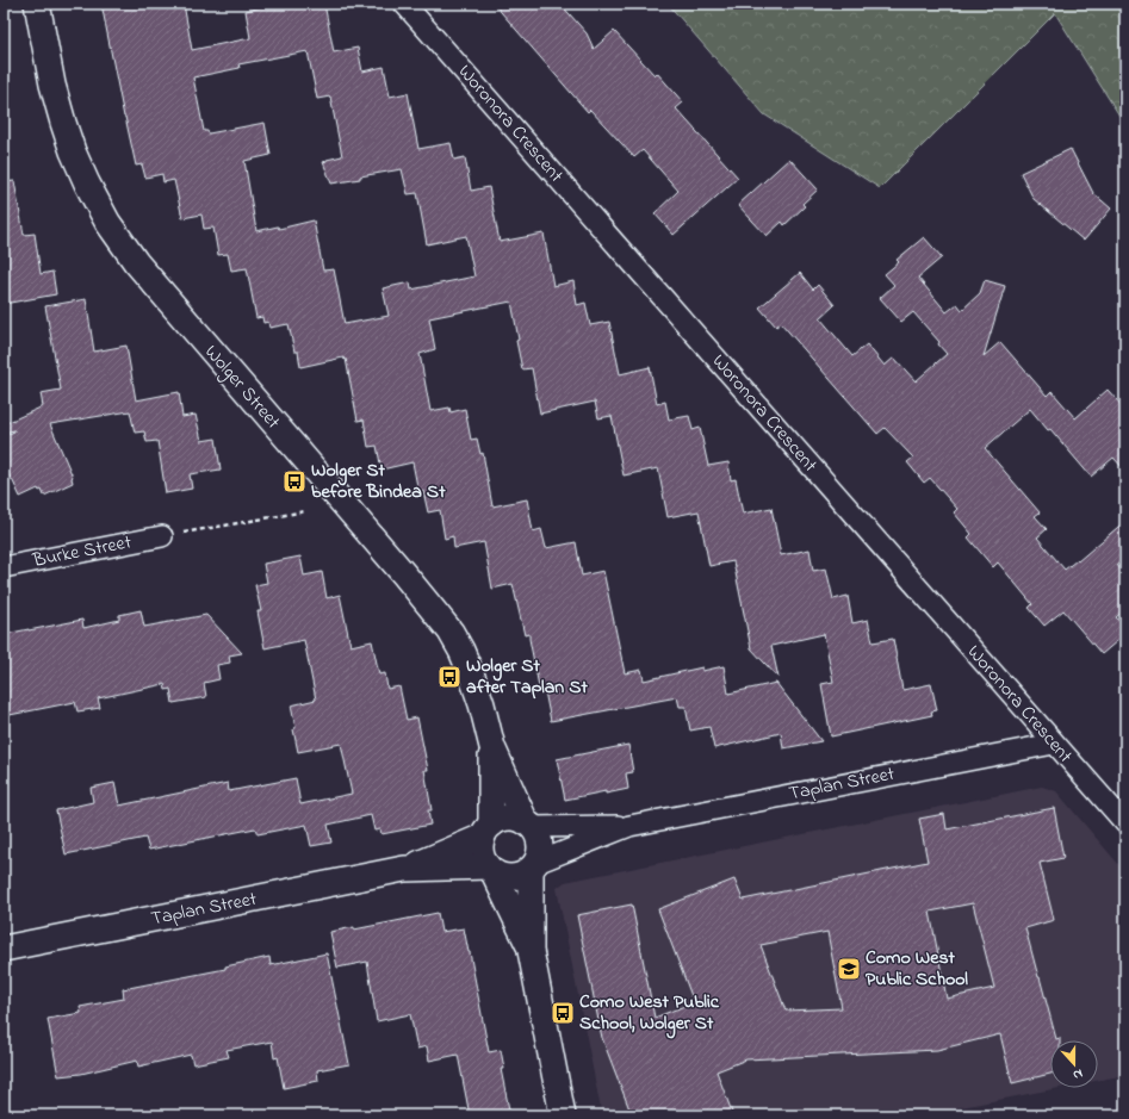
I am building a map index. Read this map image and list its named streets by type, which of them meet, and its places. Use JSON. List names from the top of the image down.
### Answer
{
  "streets": {
    "street": [
      "Woronora Crescent",
      "Wolger Street",
      "Burke Street",
      "Taplan Street"
    ]
  },
  "crossings": [
    ["Woronora Crescent", "Taplan Street"],
    ["Wolger Street", "Taplan Street"]
  ],
  "places": {
    "bus stop": ["Wolger St before Bindea St", "Wolger St after Taplan St", "Como West Public School, Wolger St"],
    "school or university": ["Como West Public School"]
  },
  "north": "bottom"
}
